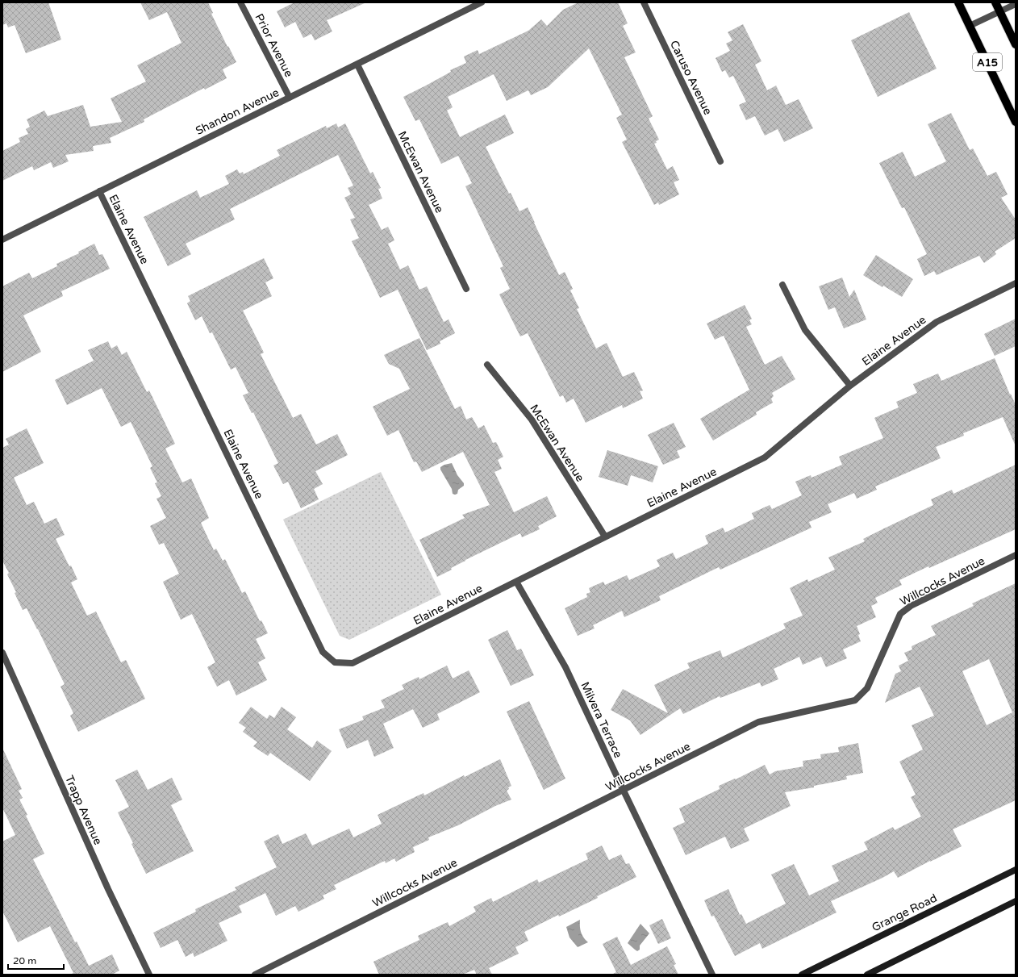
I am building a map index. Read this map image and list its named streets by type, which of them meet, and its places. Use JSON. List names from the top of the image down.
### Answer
{
  "streets": {
    "main road": ["A15", "Grange Road"],
    "street": [
      "Prior Avenue",
      "Caruso Avenue",
      "Shandon Avenue",
      "McEwan Avenue",
      "Elaine Avenue",
      "Willcocks Avenue",
      "Milvera Terrace",
      "Trapp Avenue"
    ]
  },
  "crossings": [
    ["Prior Avenue", "Shandon Avenue"],
    ["Shandon Avenue", "McEwan Avenue"],
    ["Shandon Avenue", "Elaine Avenue"],
    ["McEwan Avenue", "Elaine Avenue"],
    ["Elaine Avenue", "Milvera Terrace"],
    ["Willcocks Avenue", "Milvera Terrace"]
  ],
  "scale_bar": "20 m"
}
